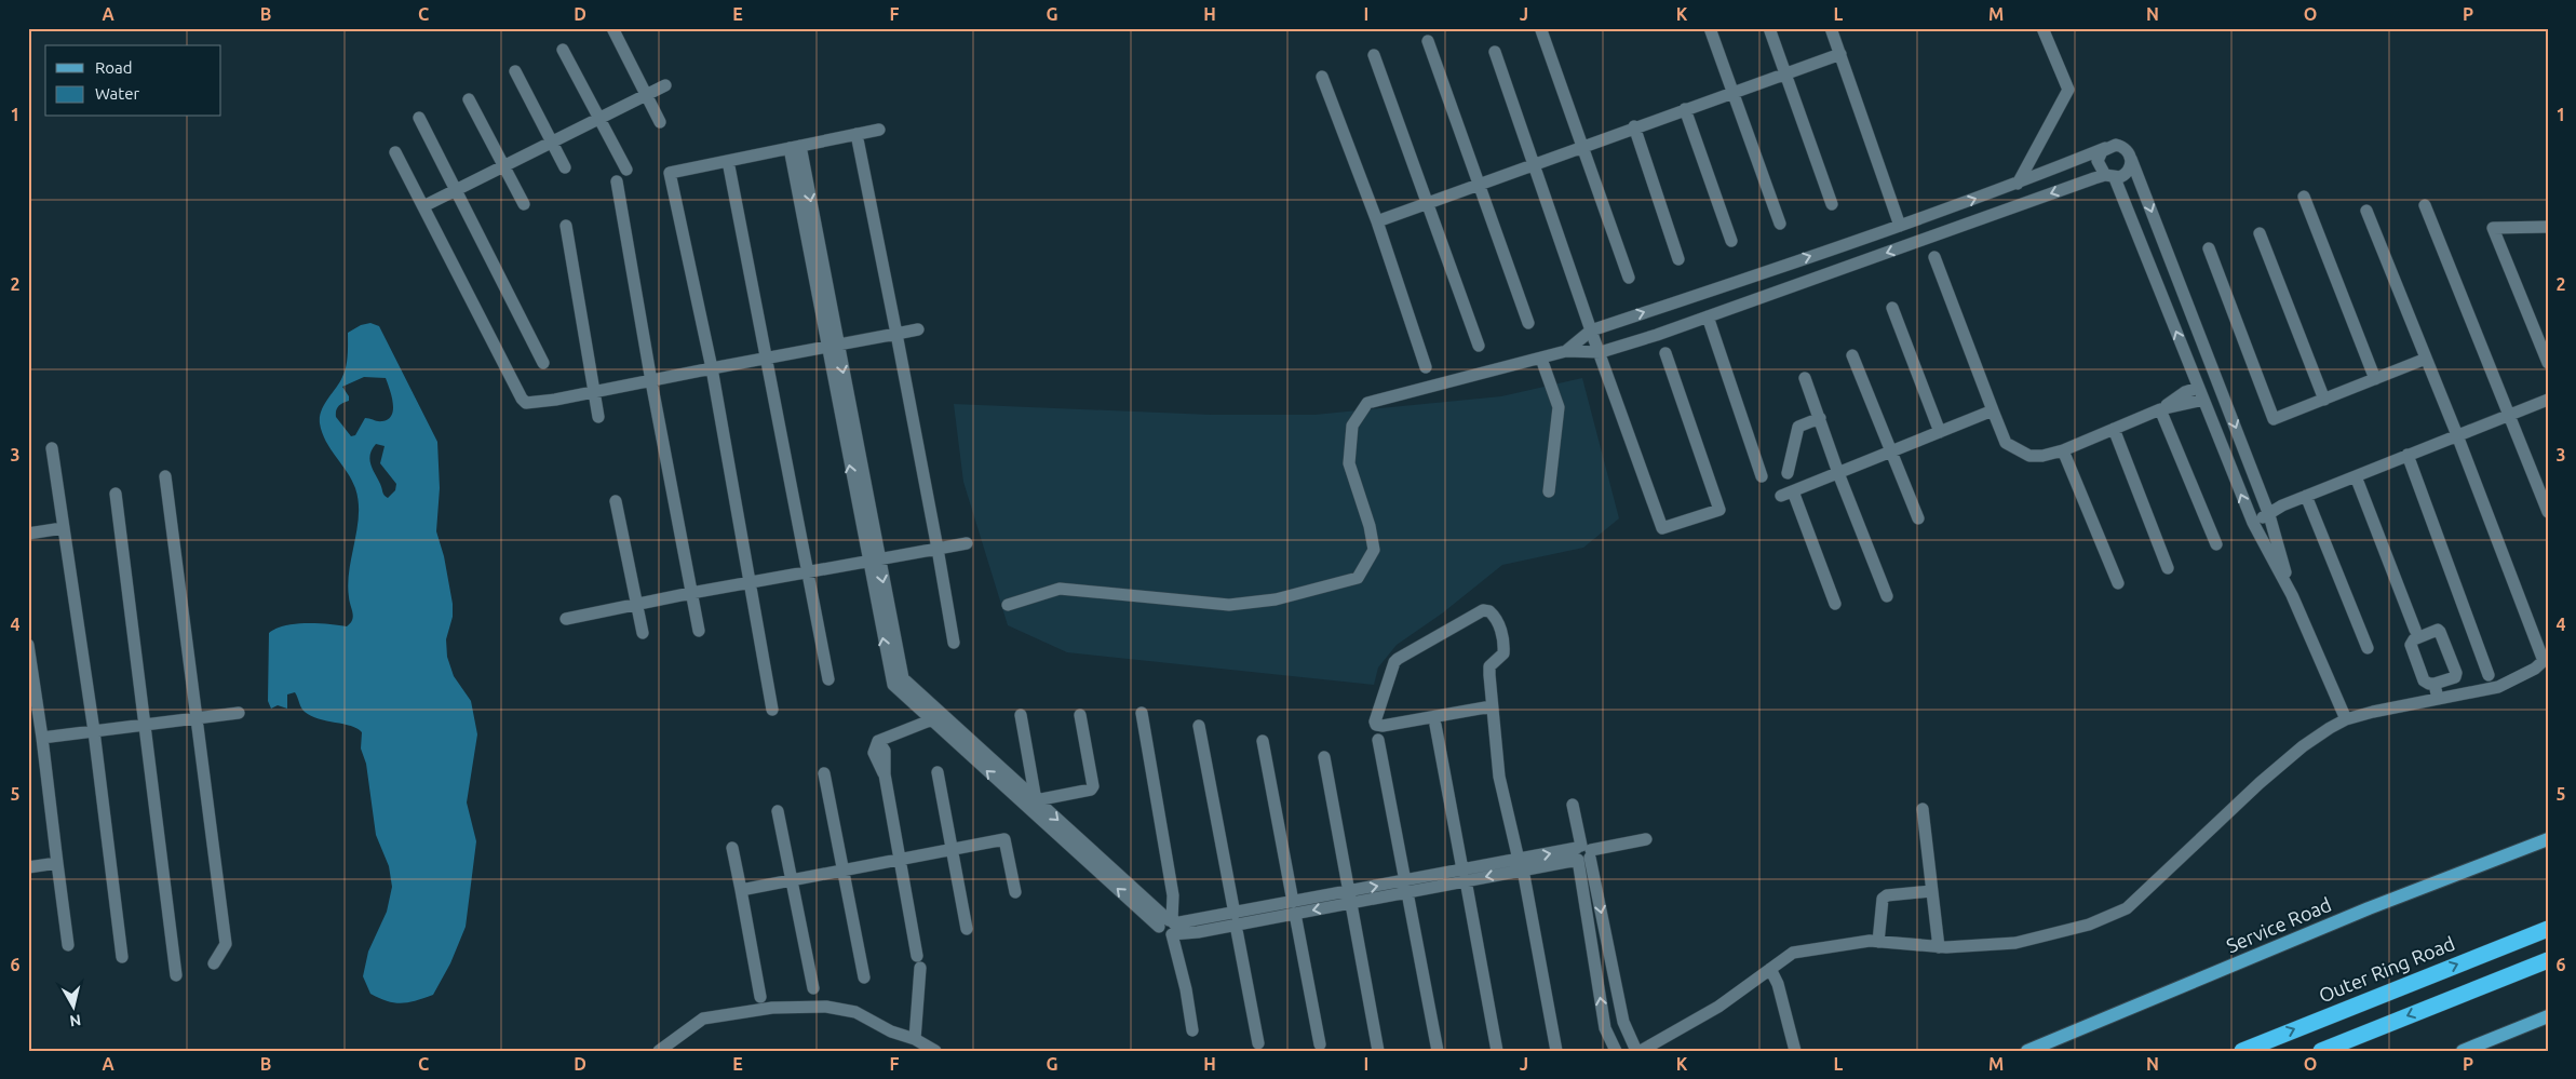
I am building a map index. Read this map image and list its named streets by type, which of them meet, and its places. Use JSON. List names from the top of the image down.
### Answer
{
  "streets": {
    "highway": ["Outer Ring Road"],
    "main road": ["Service Road"]
  },
  "legend": ["Road", "Water"],
  "north": "bottom",
  "grid": {
    "columns": [
      "A",
      "B",
      "C",
      "D",
      "E",
      "F",
      "G",
      "H",
      "I",
      "J",
      "K",
      "L",
      "M",
      "N",
      "O",
      "P"
    ],
    "rows": [
      "1",
      "2",
      "3",
      "4",
      "5",
      "6"
    ]
  }
}
